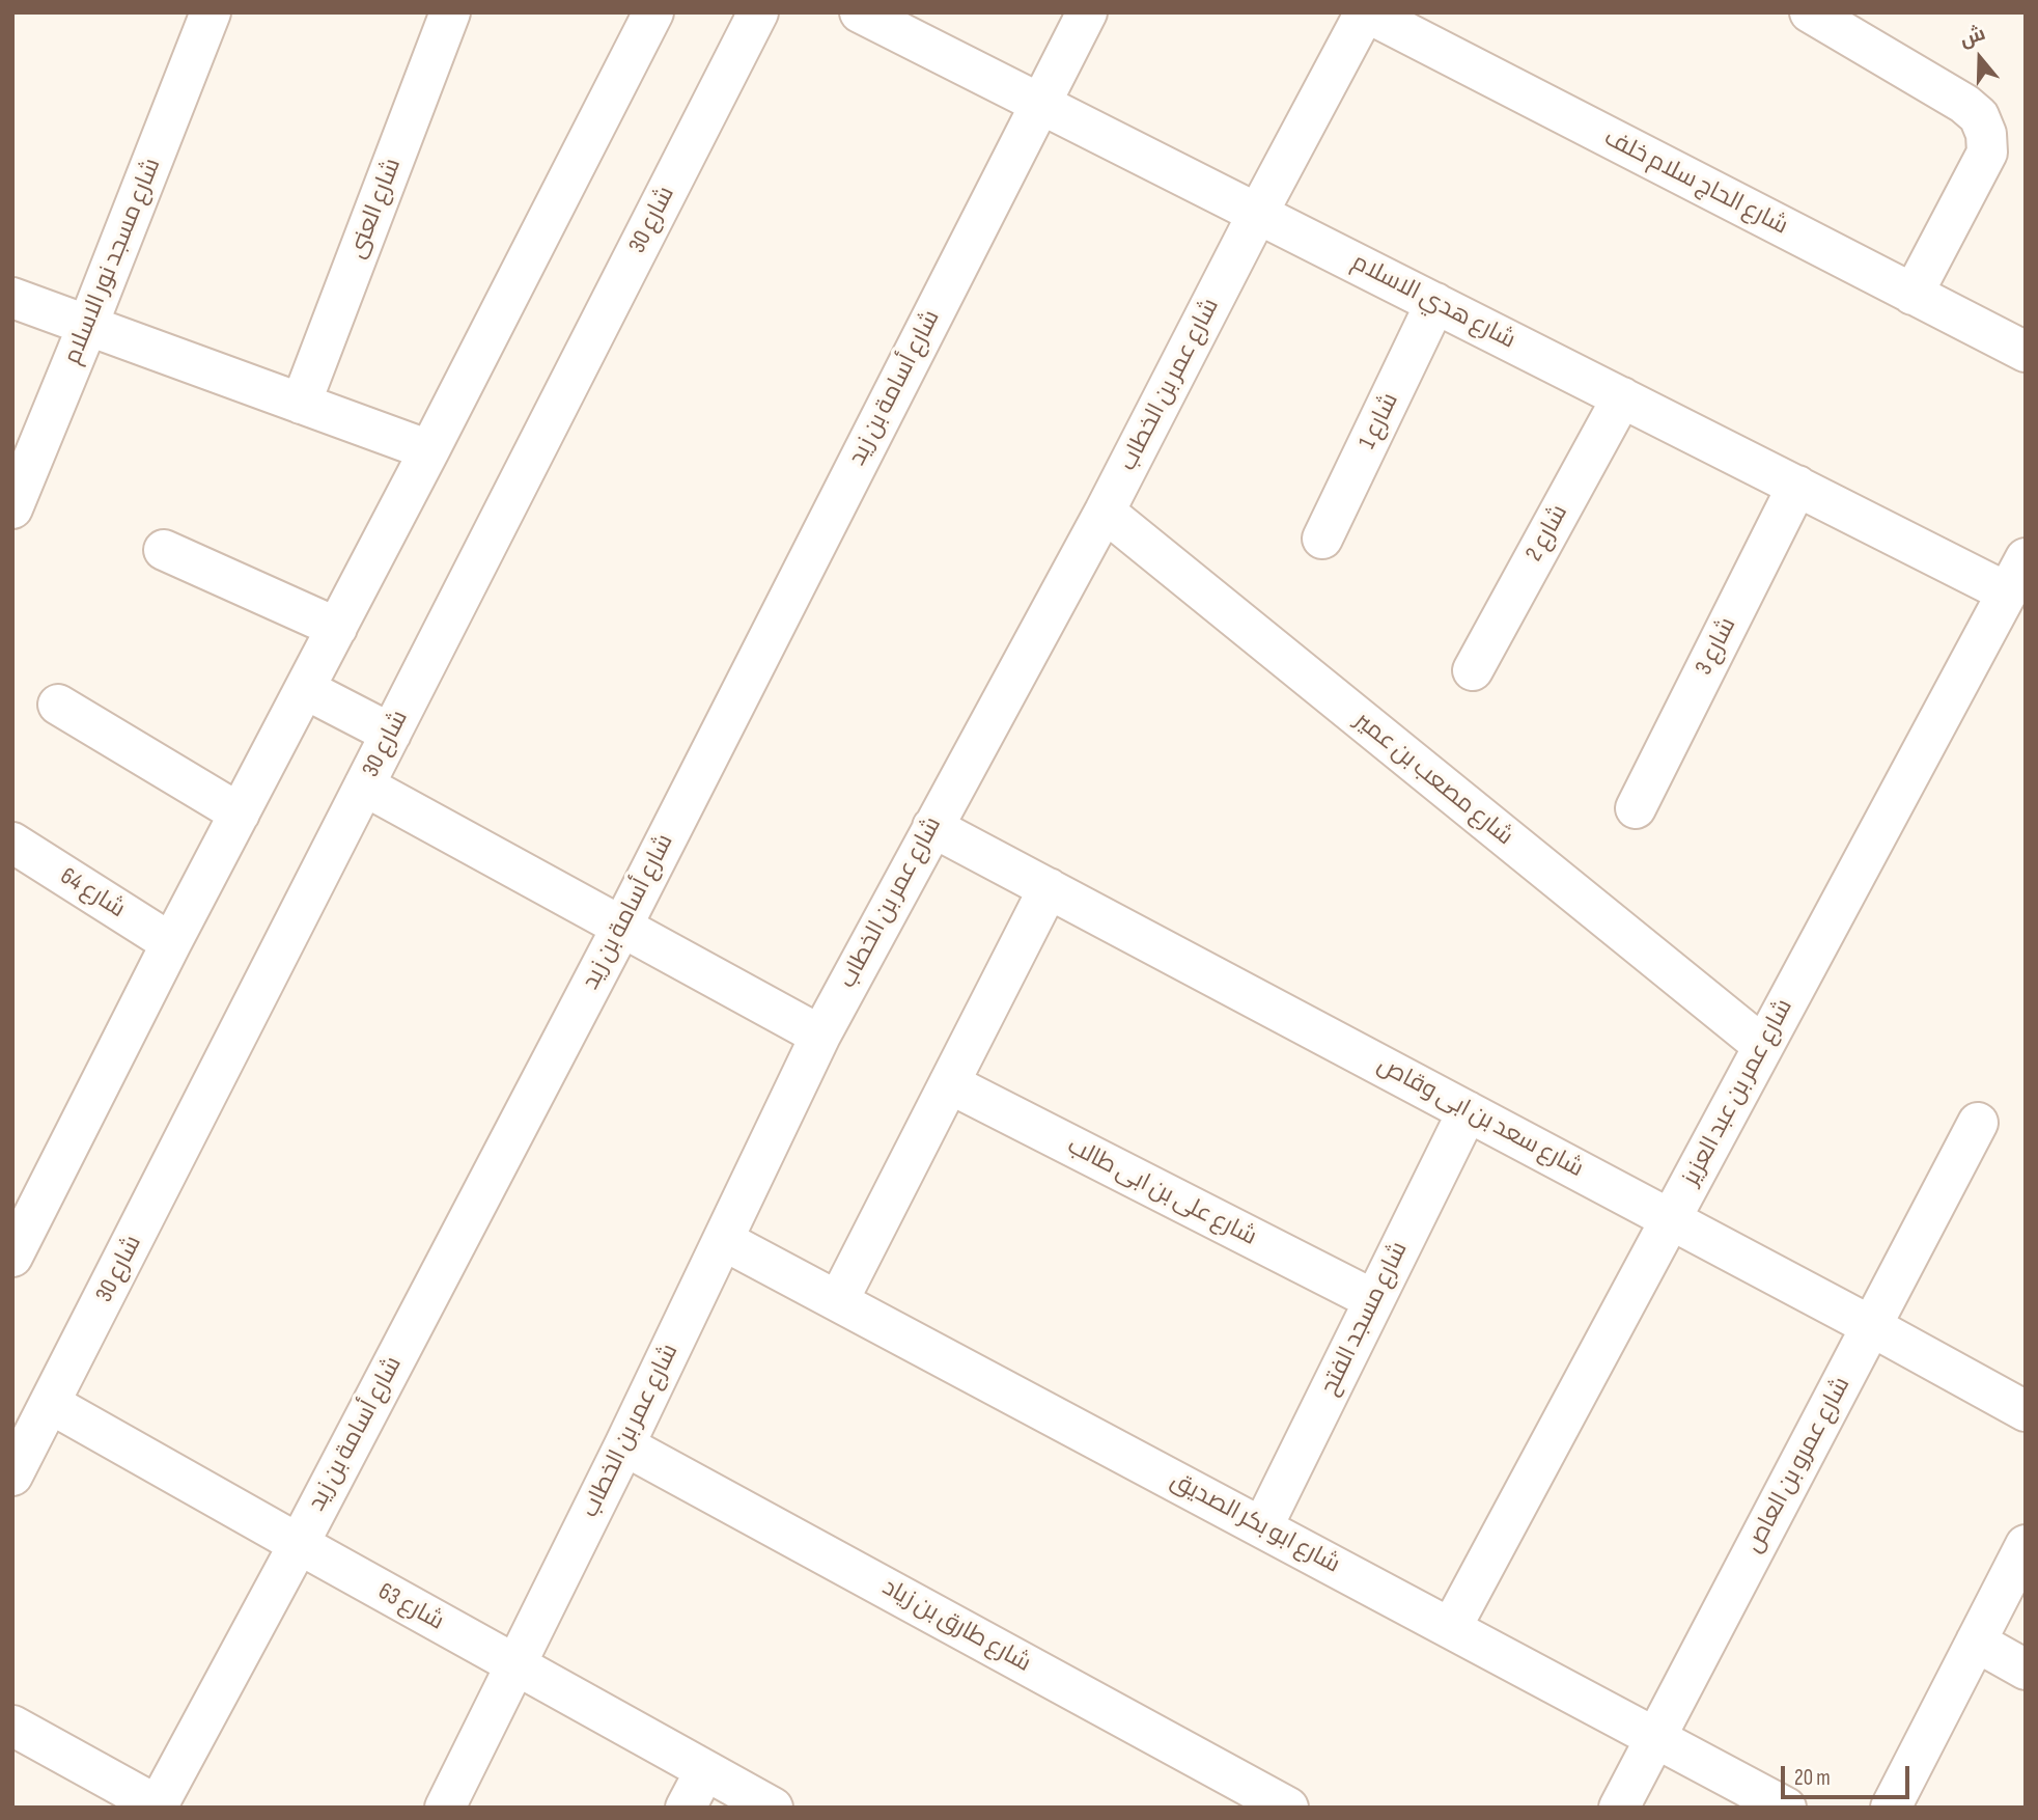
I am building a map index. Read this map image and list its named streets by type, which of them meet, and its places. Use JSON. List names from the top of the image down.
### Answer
{
  "streets": {
    "street": [
      "شارع الحاج سلام خلف",
      "شارع العنى",
      "شارع 30",
      "شارع مسجد نور الاسلام",
      "شارع هدي الاسلام",
      "شارع عمر بن الخطاب",
      "شارع أسامة بن زيد",
      "شارع 1",
      "شارع 2",
      "شارع 3",
      "شارع مصعب بن عمير",
      "شارع 64",
      "شارع عمر بن عبد العزيز",
      "شارع سعد بن ابى وقاص",
      "شارع على بن ابى طالب",
      "شارع مسجد الفتح",
      "شارع عمرو بن العاص",
      "شارع ابو بكر الصديق",
      "شارع 63",
      "شارع طارق بن زياد"
    ]
  },
  "crossings": [
    ["شارع الحاج سلام خلف", "شارع عمر بن الخطاب"],
    ["شارع 30", "شارع 63"],
    ["شارع هدي الاسلام", "شارع عمر بن الخطاب"],
    ["شارع هدي الاسلام", "شارع أسامة بن زيد"],
    ["شارع هدي الاسلام", "شارع 1"],
    ["شارع هدي الاسلام", "شارع 2"],
    ["شارع هدي الاسلام", "شارع 3"],
    ["شارع هدي الاسلام", "شارع عمر بن عبد العزيز"],
    ["شارع عمر بن الخطاب", "شارع مصعب بن عمير"],
    ["شارع عمر بن الخطاب", "شارع سعد بن ابى وقاص"],
    ["شارع عمر بن الخطاب", "شارع ابو بكر الصديق"],
    ["شارع عمر بن الخطاب", "شارع 63"],
    ["شارع عمر بن الخطاب", "شارع طارق بن زياد"],
    ["شارع أسامة بن زيد", "شارع 63"],
    ["شارع مصعب بن عمير", "شارع عمر بن عبد العزيز"],
    ["شارع عمر بن عبد العزيز", "شارع سعد بن ابى وقاص"],
    ["شارع عمر بن عبد العزيز", "شارع ابو بكر الصديق"],
    ["شارع سعد بن ابى وقاص", "شارع مسجد الفتح"],
    ["شارع سعد بن ابى وقاص", "شارع عمرو بن العاص"],
    ["شارع على بن ابى طالب", "شارع مسجد الفتح"],
    ["شارع مسجد الفتح", "شارع ابو بكر الصديق"],
    ["شارع عمرو بن العاص", "شارع ابو بكر الصديق"]
  ],
  "scale_bar": "20 m",
  "north": "top"
}
